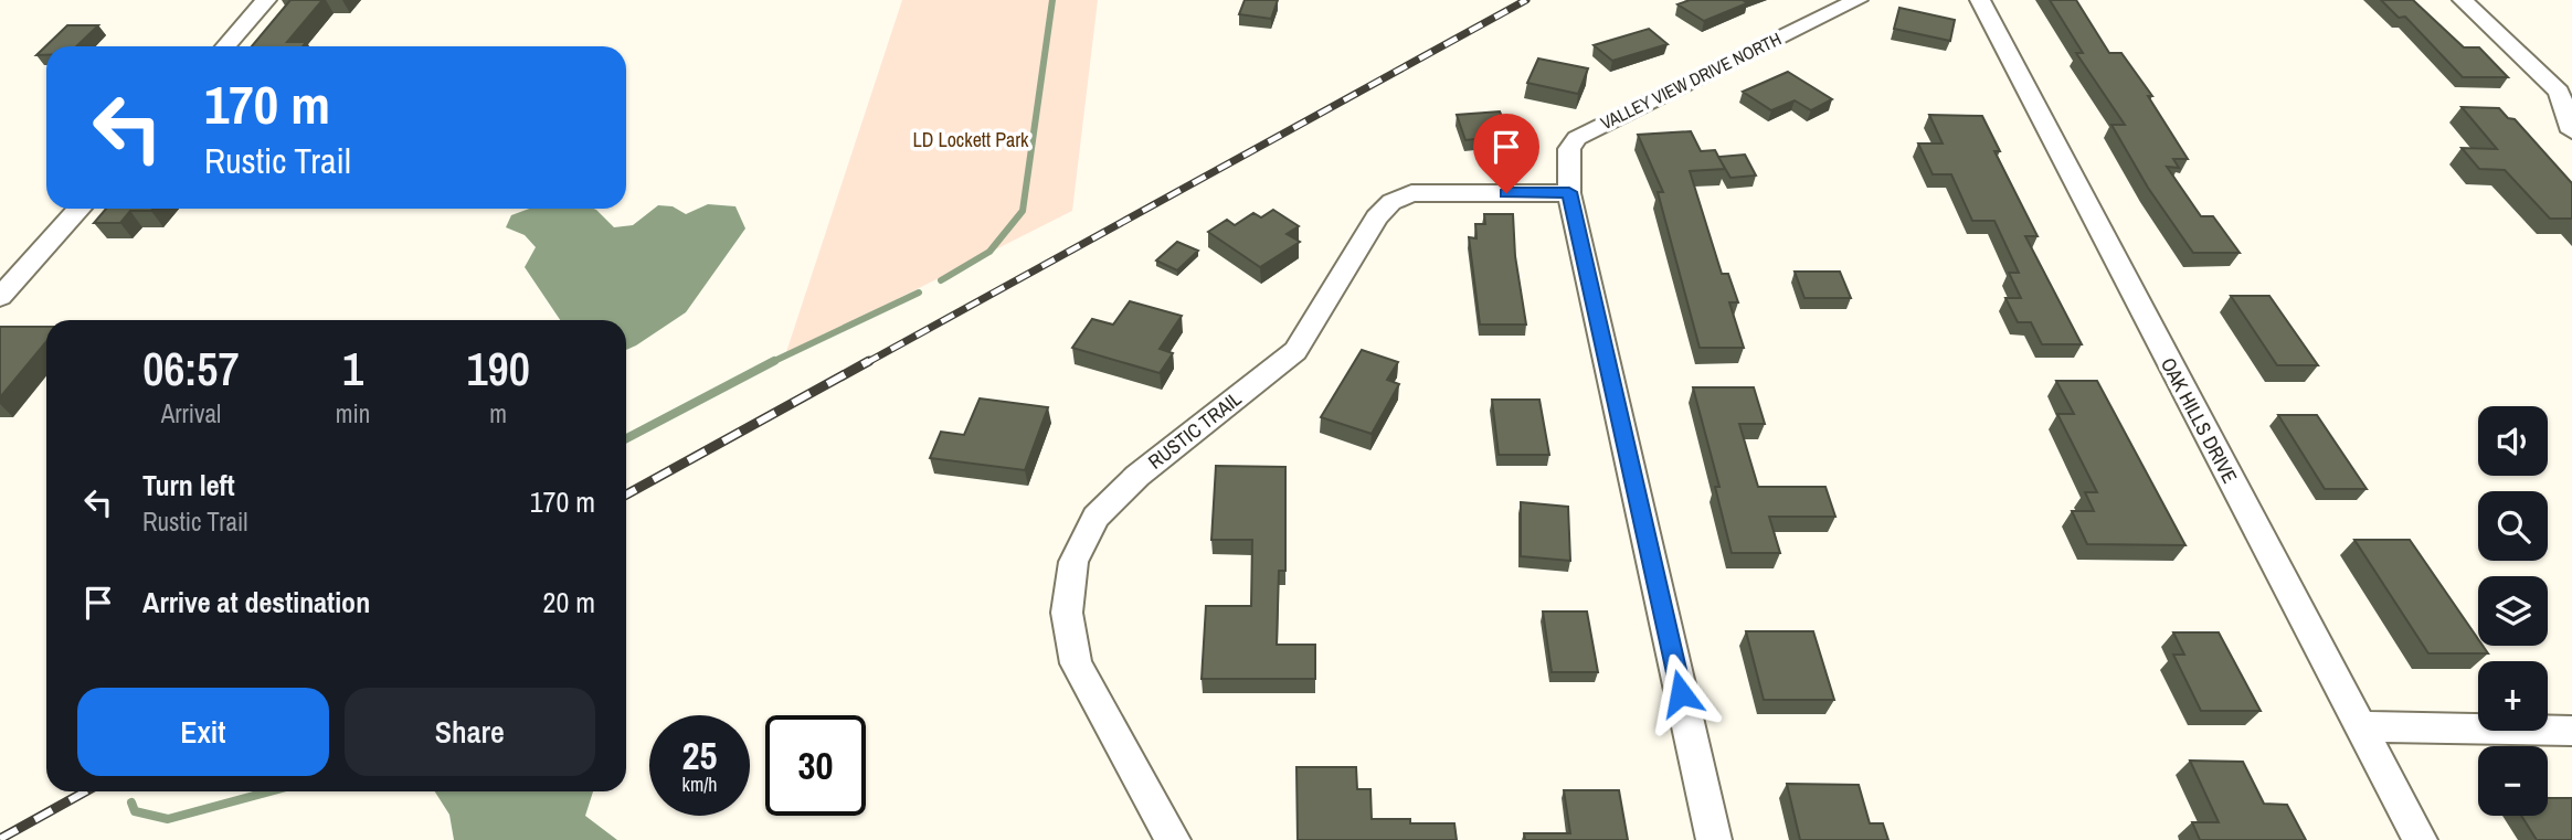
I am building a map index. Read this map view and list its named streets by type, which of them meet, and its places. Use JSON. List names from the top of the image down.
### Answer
{
  "streets": {
    "street": ["VALLEY VIEW DRIVE NORTH", "OAK HILLS DRIVE", "RUSTIC TRAIL"]
  },
  "crossings": [
    ["VALLEY VIEW DRIVE NORTH", "RUSTIC TRAIL"]
  ],
  "parks": ["LD Lockett Park"],
  "page": {
    "turn": ["170 m", "Rustic Trail"],
    "eta": [
      "06:57",
      "Arrival",
      "1",
      "min",
      "190",
      "m"
    ],
    "map_buttons": ["+", "−"],
    "list": [
      {
        "name": "Turn left",
        "note": "Rustic Trail",
        "value": "170 m"
      },
      {
        "name": "Arrive at destination",
        "value": "20 m"
      }
    ],
    "buttons": ["Exit", "Share"],
    "speed": "25 km/h",
    "limit": "30"
  }
}
